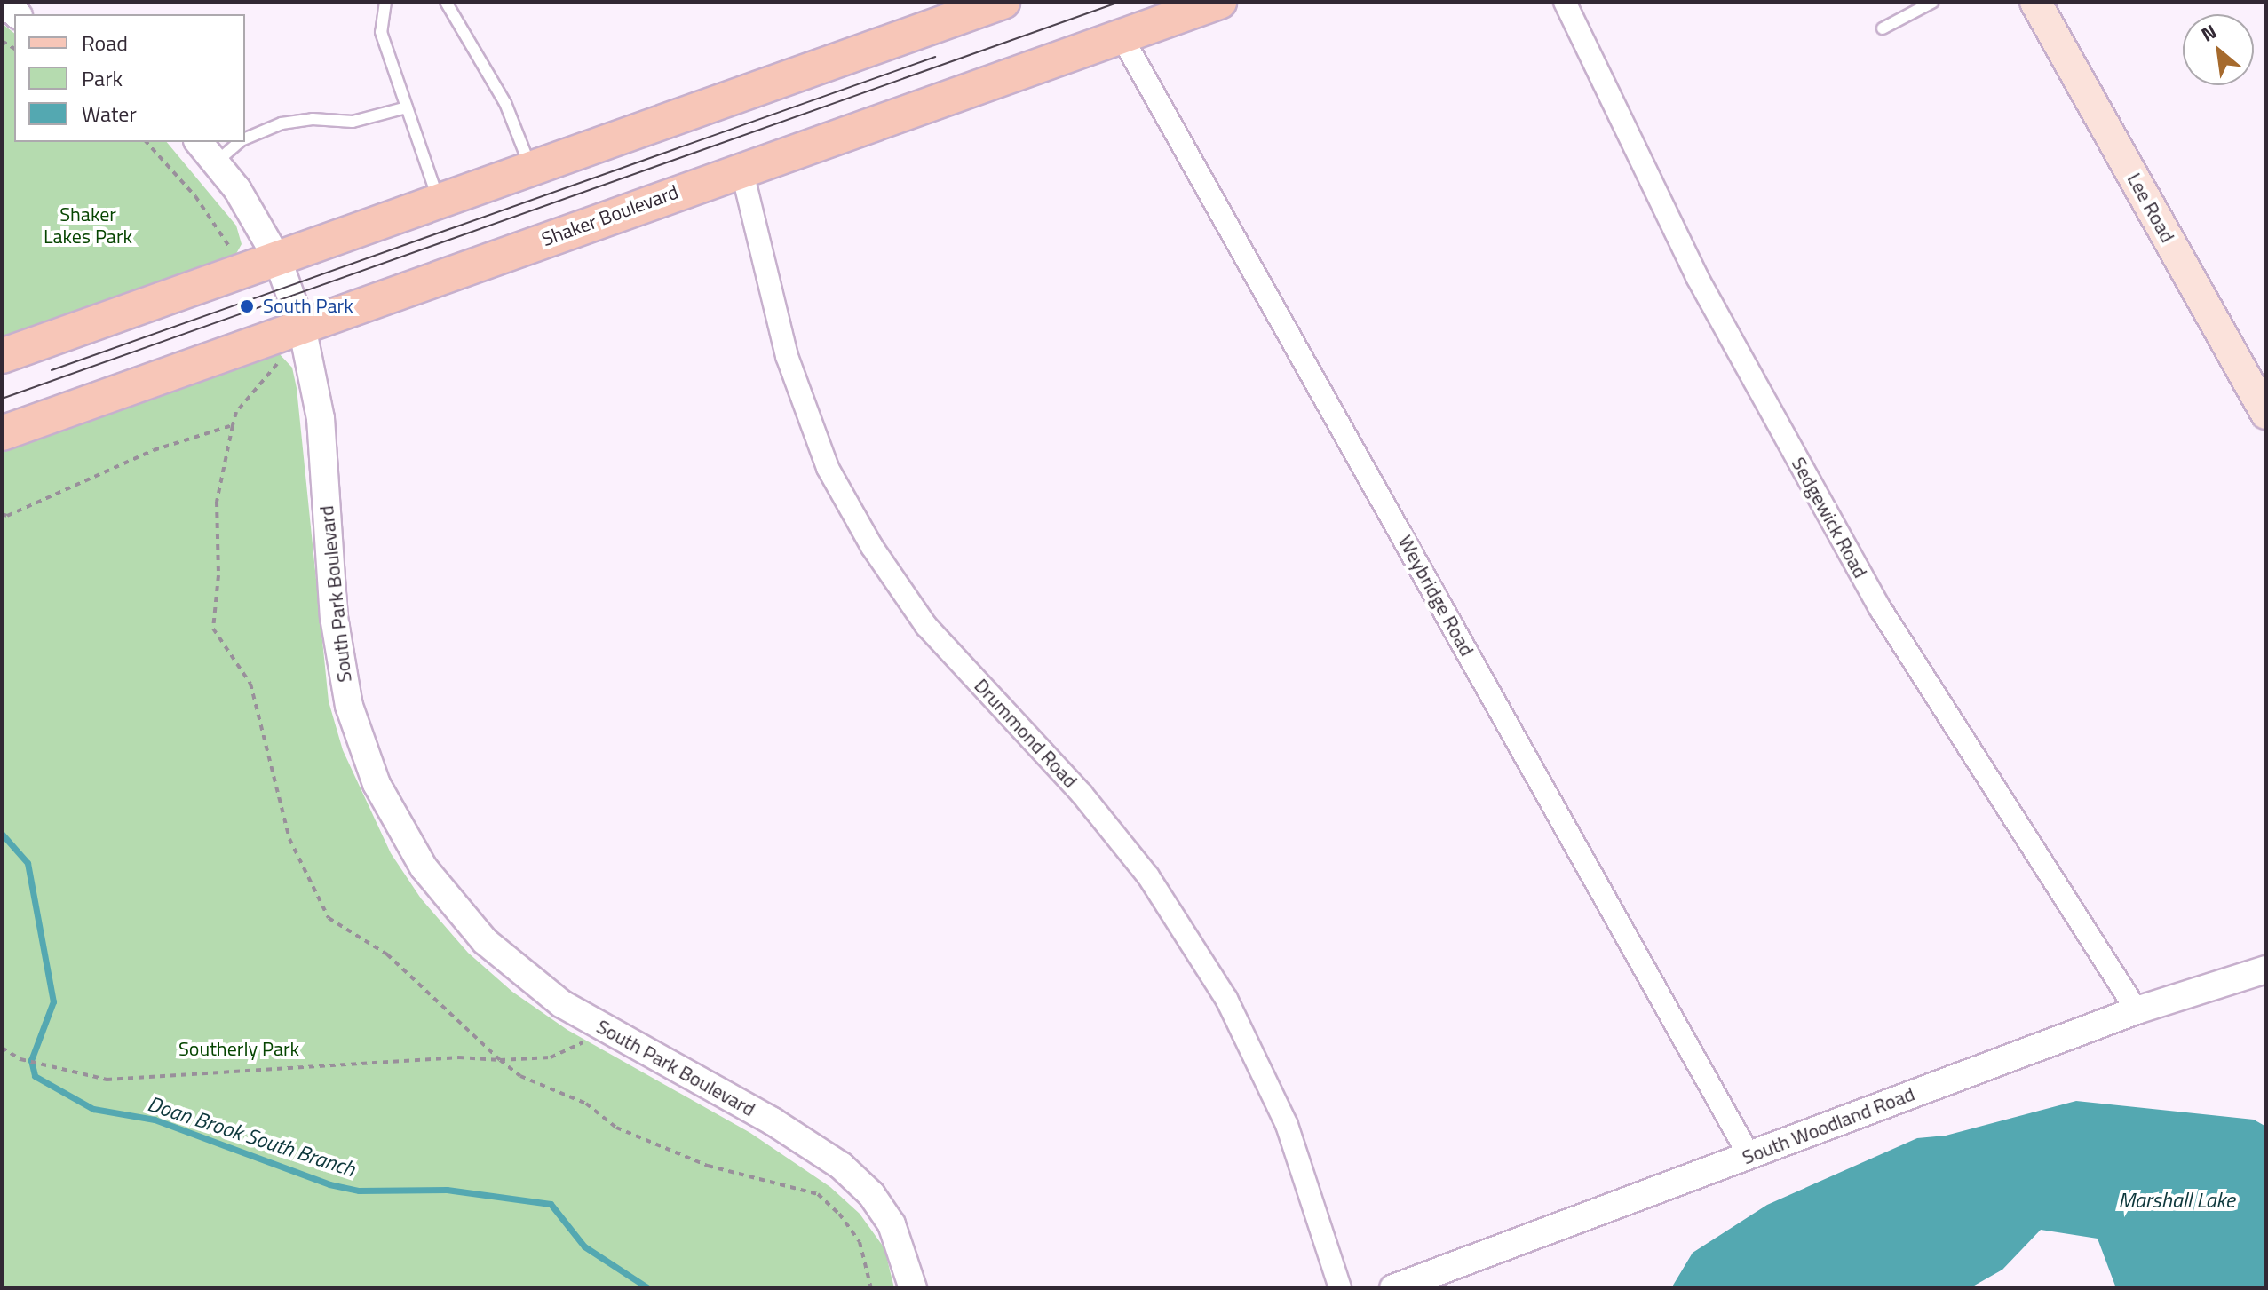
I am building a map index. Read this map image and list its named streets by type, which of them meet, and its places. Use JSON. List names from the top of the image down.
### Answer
{
  "streets": {
    "main road": ["Lee Road", "Shaker Boulevard"],
    "street": [
      "Sedgewick Road",
      "South Park Boulevard",
      "Weybridge Road",
      "Drummond Road",
      "South Woodland Road"
    ]
  },
  "crossings": [
    ["Shaker Boulevard", "South Park Boulevard"],
    ["Shaker Boulevard", "Weybridge Road"],
    ["Shaker Boulevard", "Drummond Road"],
    ["Sedgewick Road", "South Woodland Road"],
    ["Weybridge Road", "South Woodland Road"]
  ],
  "water": ["Doan Brook South Branch", "Marshall Lake"],
  "parks": ["Shaker Lakes Park", "Southerly Park"],
  "places": ["South Park"],
  "legend": ["Road", "Park", "Water"],
  "north": "top left"
}
